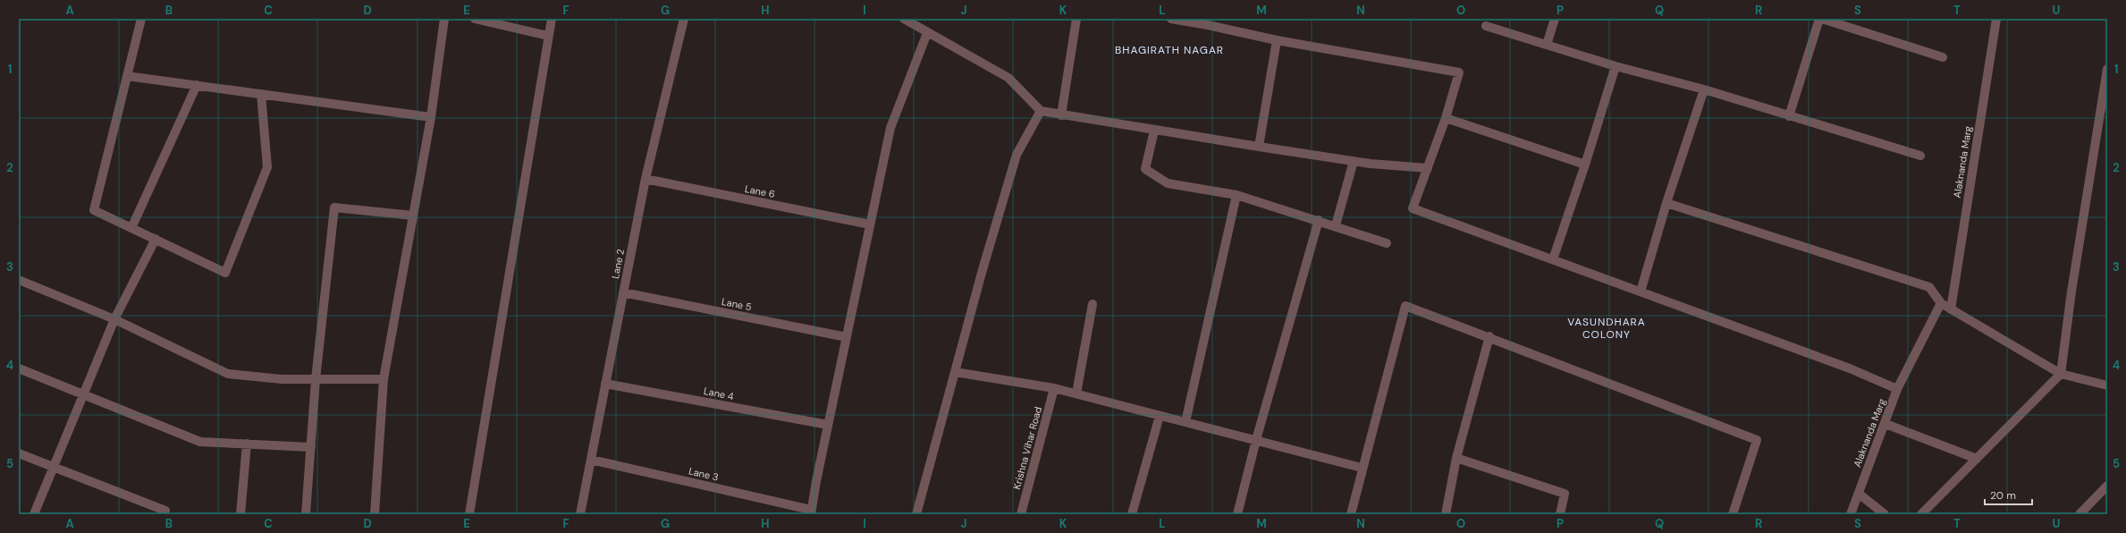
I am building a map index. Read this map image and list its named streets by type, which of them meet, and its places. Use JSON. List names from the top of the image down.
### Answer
{
  "streets": {
    "street": [
      "Alaknanda Marg",
      "Lane 6",
      "Lane 2",
      "Lane 5",
      "Lane 4",
      "Krishna Vihar Road",
      "Lane 3"
    ]
  },
  "crossings": [
    ["Lane 6", "Lane 2"],
    ["Lane 2", "Lane 5"],
    ["Lane 2", "Lane 4"],
    ["Lane 2", "Lane 3"]
  ],
  "districts": ["BHAGIRATH NAGAR", "VASUNDHARA COLONY"],
  "scale_bar": "20 m",
  "grid": {
    "columns": [
      "A",
      "B",
      "C",
      "D",
      "E",
      "F",
      "G",
      "H",
      "I",
      "J",
      "K",
      "L",
      "M",
      "N",
      "O",
      "P",
      "Q",
      "R",
      "S",
      "T",
      "U"
    ],
    "rows": [
      "1",
      "2",
      "3",
      "4",
      "5"
    ]
  }
}
